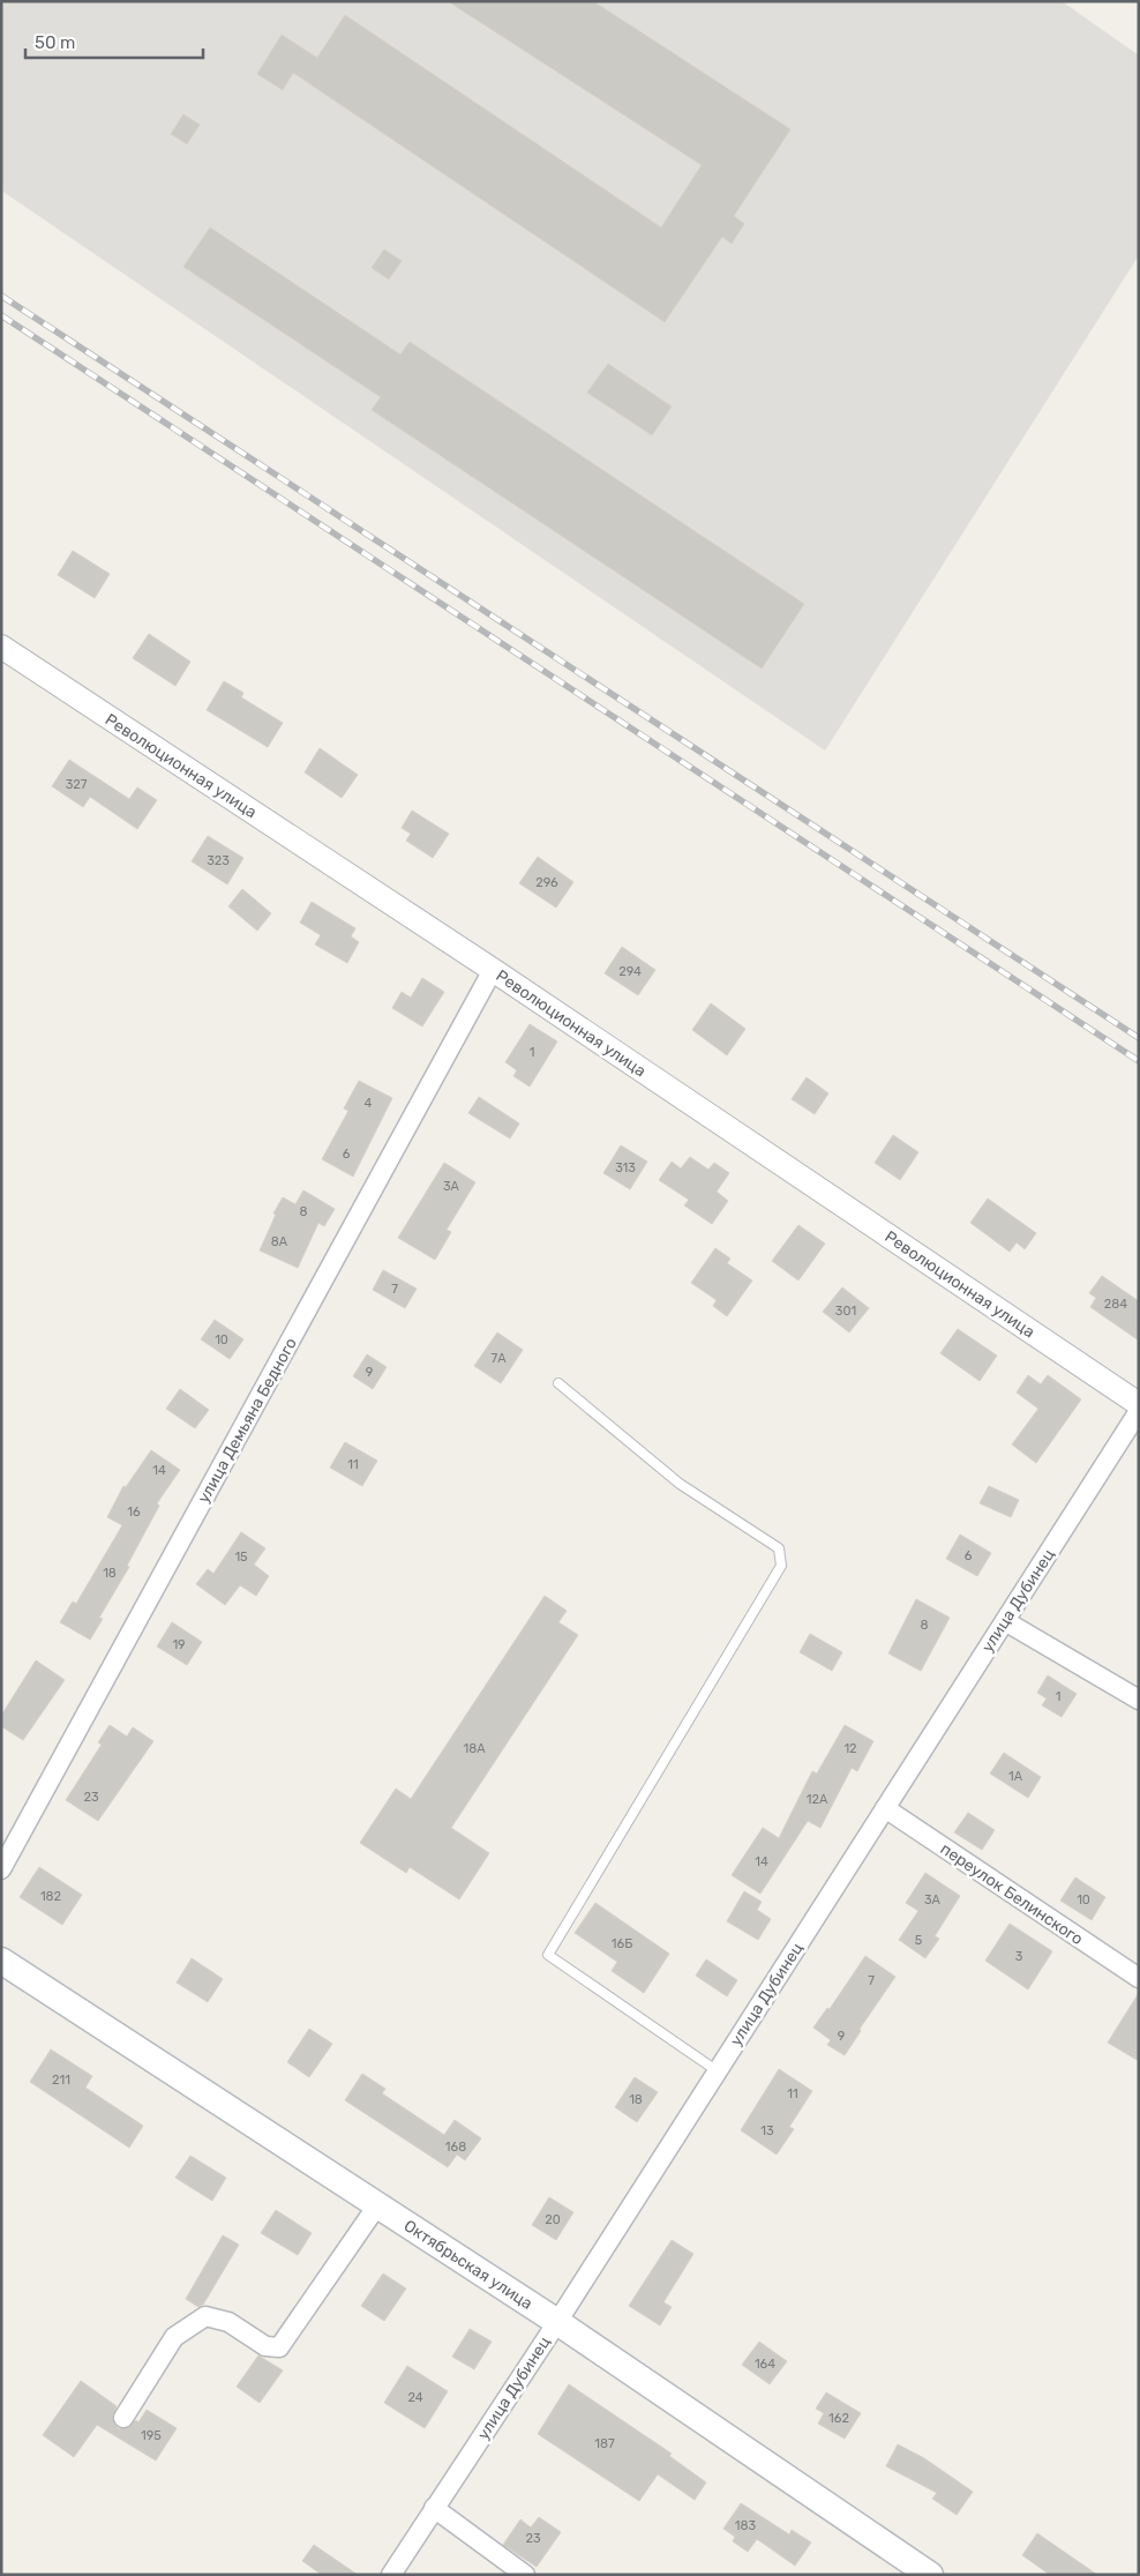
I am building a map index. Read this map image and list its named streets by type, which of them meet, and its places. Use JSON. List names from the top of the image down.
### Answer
{
  "streets": {
    "main road": ["Октябрьская улица"],
    "street": [
      "Революционная улица",
      "улица Демьяна Бедного",
      "улица Дубинец",
      "переулок Белинского"
    ]
  },
  "crossings": [
    ["Революционная улица", "улица Демьяна Бедного"],
    ["улица Дубинец", "переулок Белинского"],
    ["улица Дубинец", "Октябрьская улица"]
  ],
  "house_numbers": [
    "327",
    "323",
    "296",
    "294",
    "1",
    "4",
    "6",
    "313",
    "3А",
    "8",
    "8А",
    "7",
    "284",
    "301",
    "10",
    "7А",
    "9",
    "11",
    "14",
    "16",
    "6",
    "15",
    "18",
    "8",
    "19",
    "1",
    "18А",
    "12",
    "1А",
    "23",
    "12А",
    "14",
    "182",
    "3А",
    "10",
    "5",
    "16Б",
    "3",
    "7",
    "9",
    "211",
    "11",
    "18",
    "13",
    "168",
    "20",
    "164",
    "24",
    "162",
    "195",
    "187",
    "183",
    "23"
  ],
  "scale_bar": "50 m"
}
